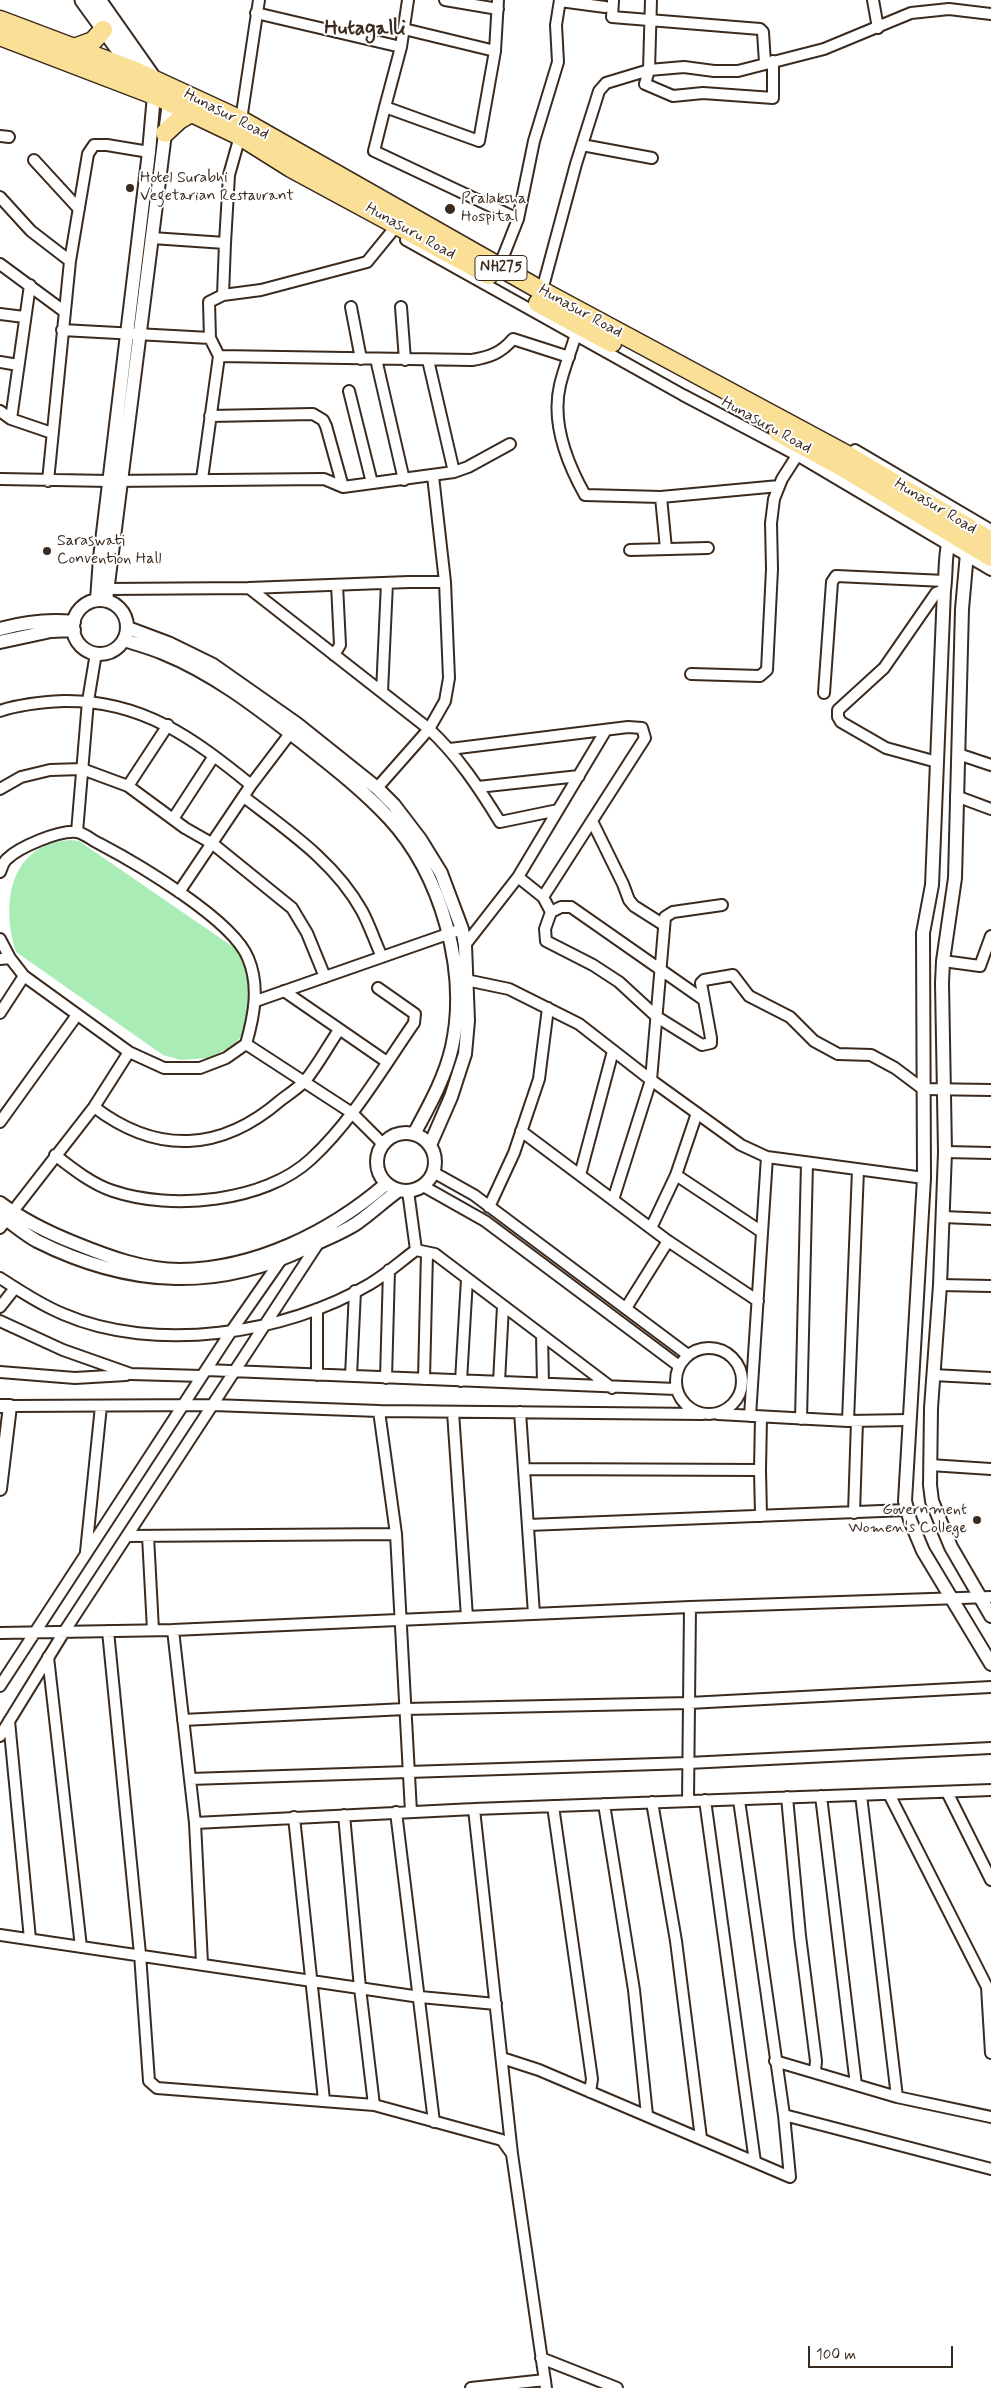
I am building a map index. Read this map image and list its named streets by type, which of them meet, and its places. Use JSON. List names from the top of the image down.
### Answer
{
  "streets": {
    "highway": ["Hunasur Road", "Hunasuru Road", "NH275"]
  },
  "crossings": [
    ["Hunasur Road", "Hunasuru Road"]
  ],
  "districts": ["Hutagalli"],
  "places": [
    "Hotel Surabhi Vegetarian Restaurant",
    "Pralaksha Hospital",
    "Saraswati Convention Hall",
    "Government Women's College"
  ],
  "scale_bar": "100 m"
}
